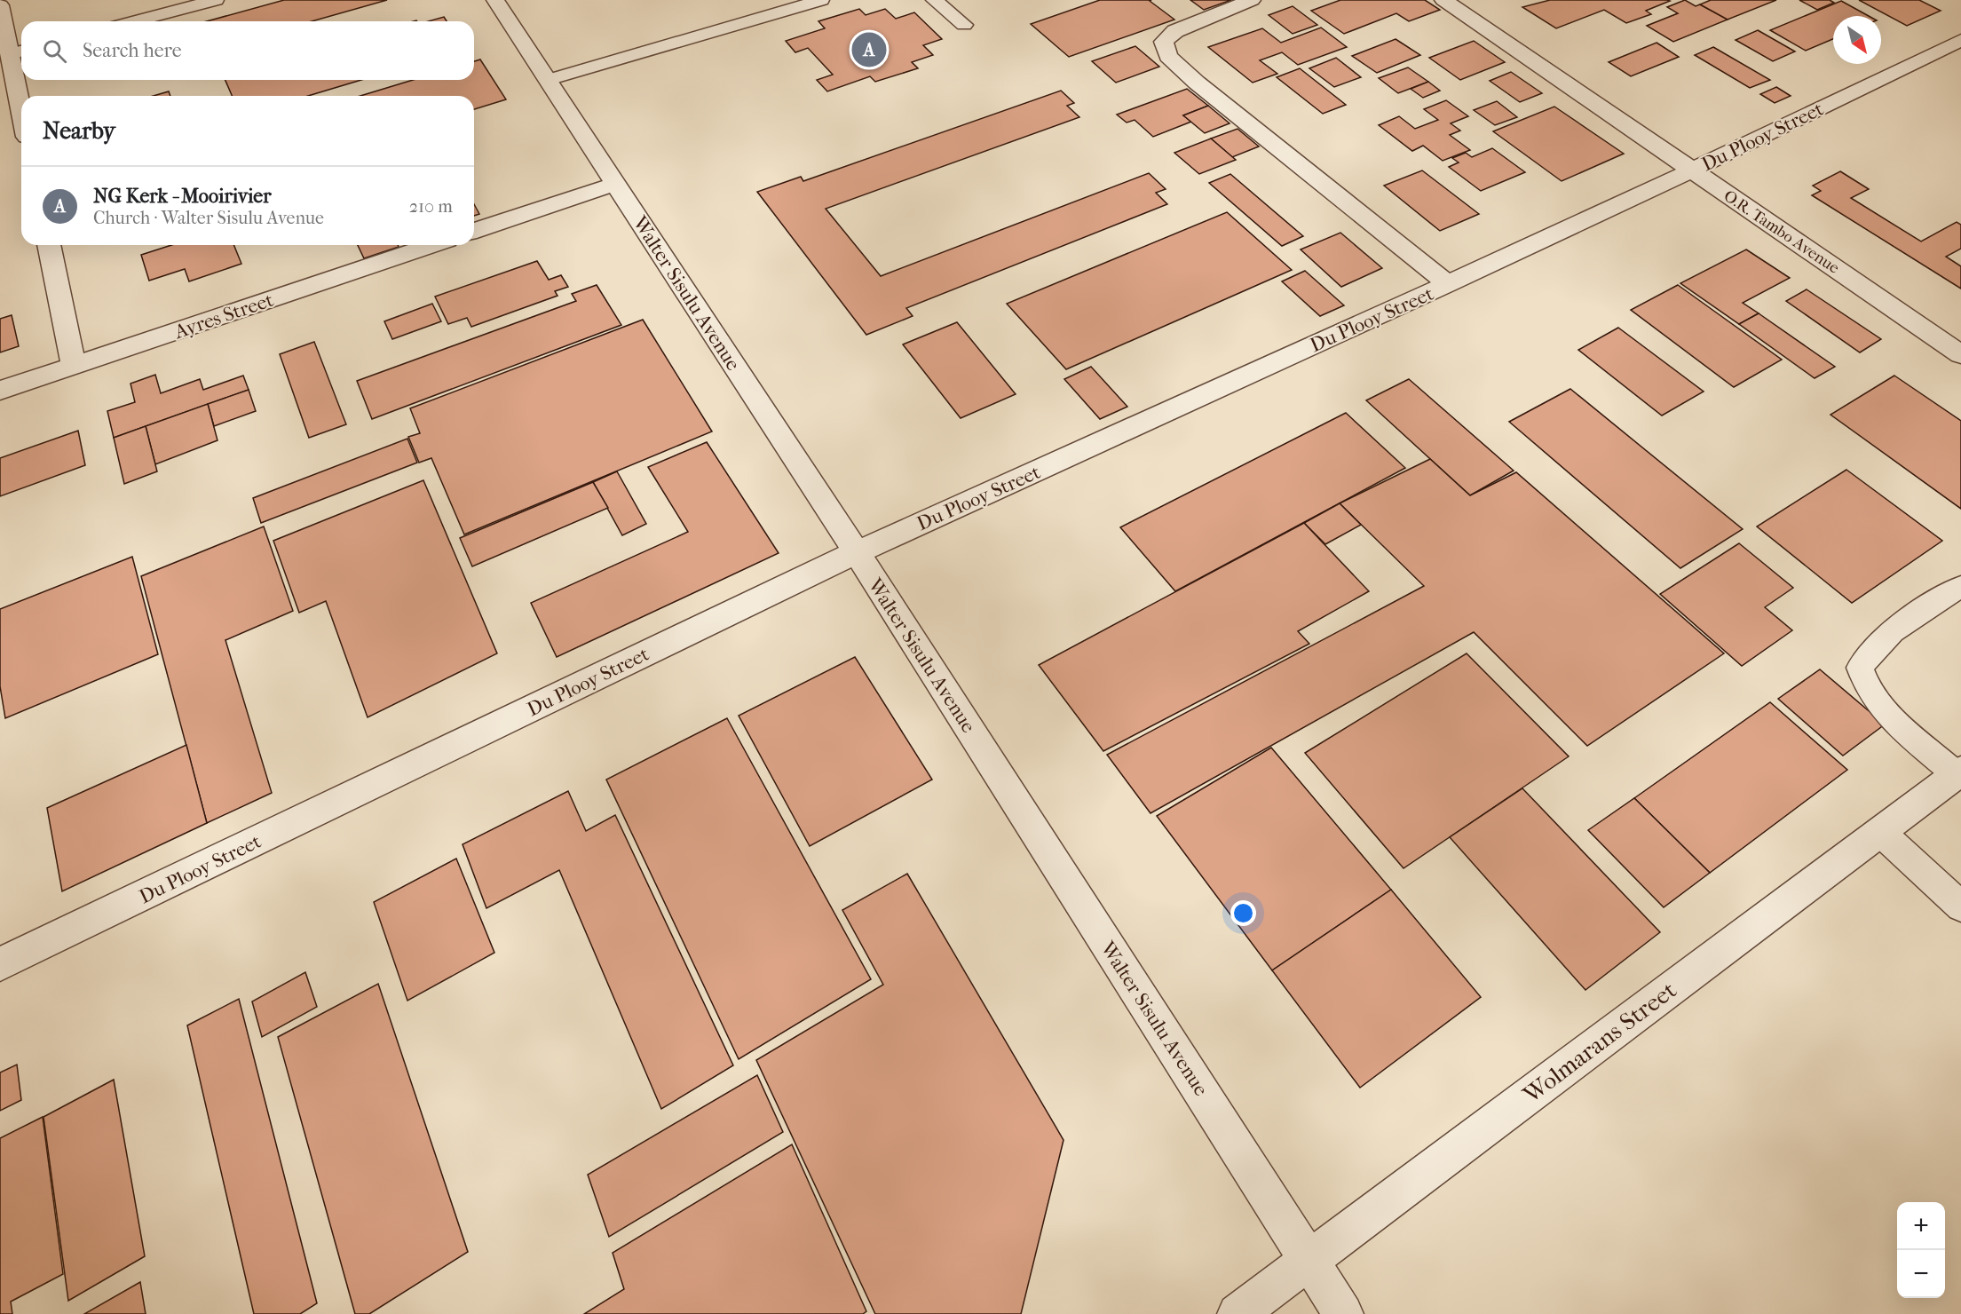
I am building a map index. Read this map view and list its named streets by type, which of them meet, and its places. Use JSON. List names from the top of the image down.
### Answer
{
  "streets": {
    "street": [
      "Du Plooy Street",
      "O.R. Tambo Avenue",
      "Walter Sisulu Avenue",
      "Ayres Street",
      "Wolmarans Street"
    ]
  },
  "crossings": [
    ["Du Plooy Street", "O.R. Tambo Avenue"],
    ["Du Plooy Street", "Walter Sisulu Avenue"],
    ["Walter Sisulu Avenue", "Wolmarans Street"]
  ],
  "north": "bottom right",
  "page": {
    "search": "Search here",
    "pins": "A",
    "heading": "Nearby",
    "list": [
      {
        "mark": "A",
        "name": "NG Kerk - Mooirivier",
        "note": "Church · Walter Sisulu Avenue",
        "value": "210 m"
      }
    ],
    "map_buttons": ["+", "−"]
  }
}
